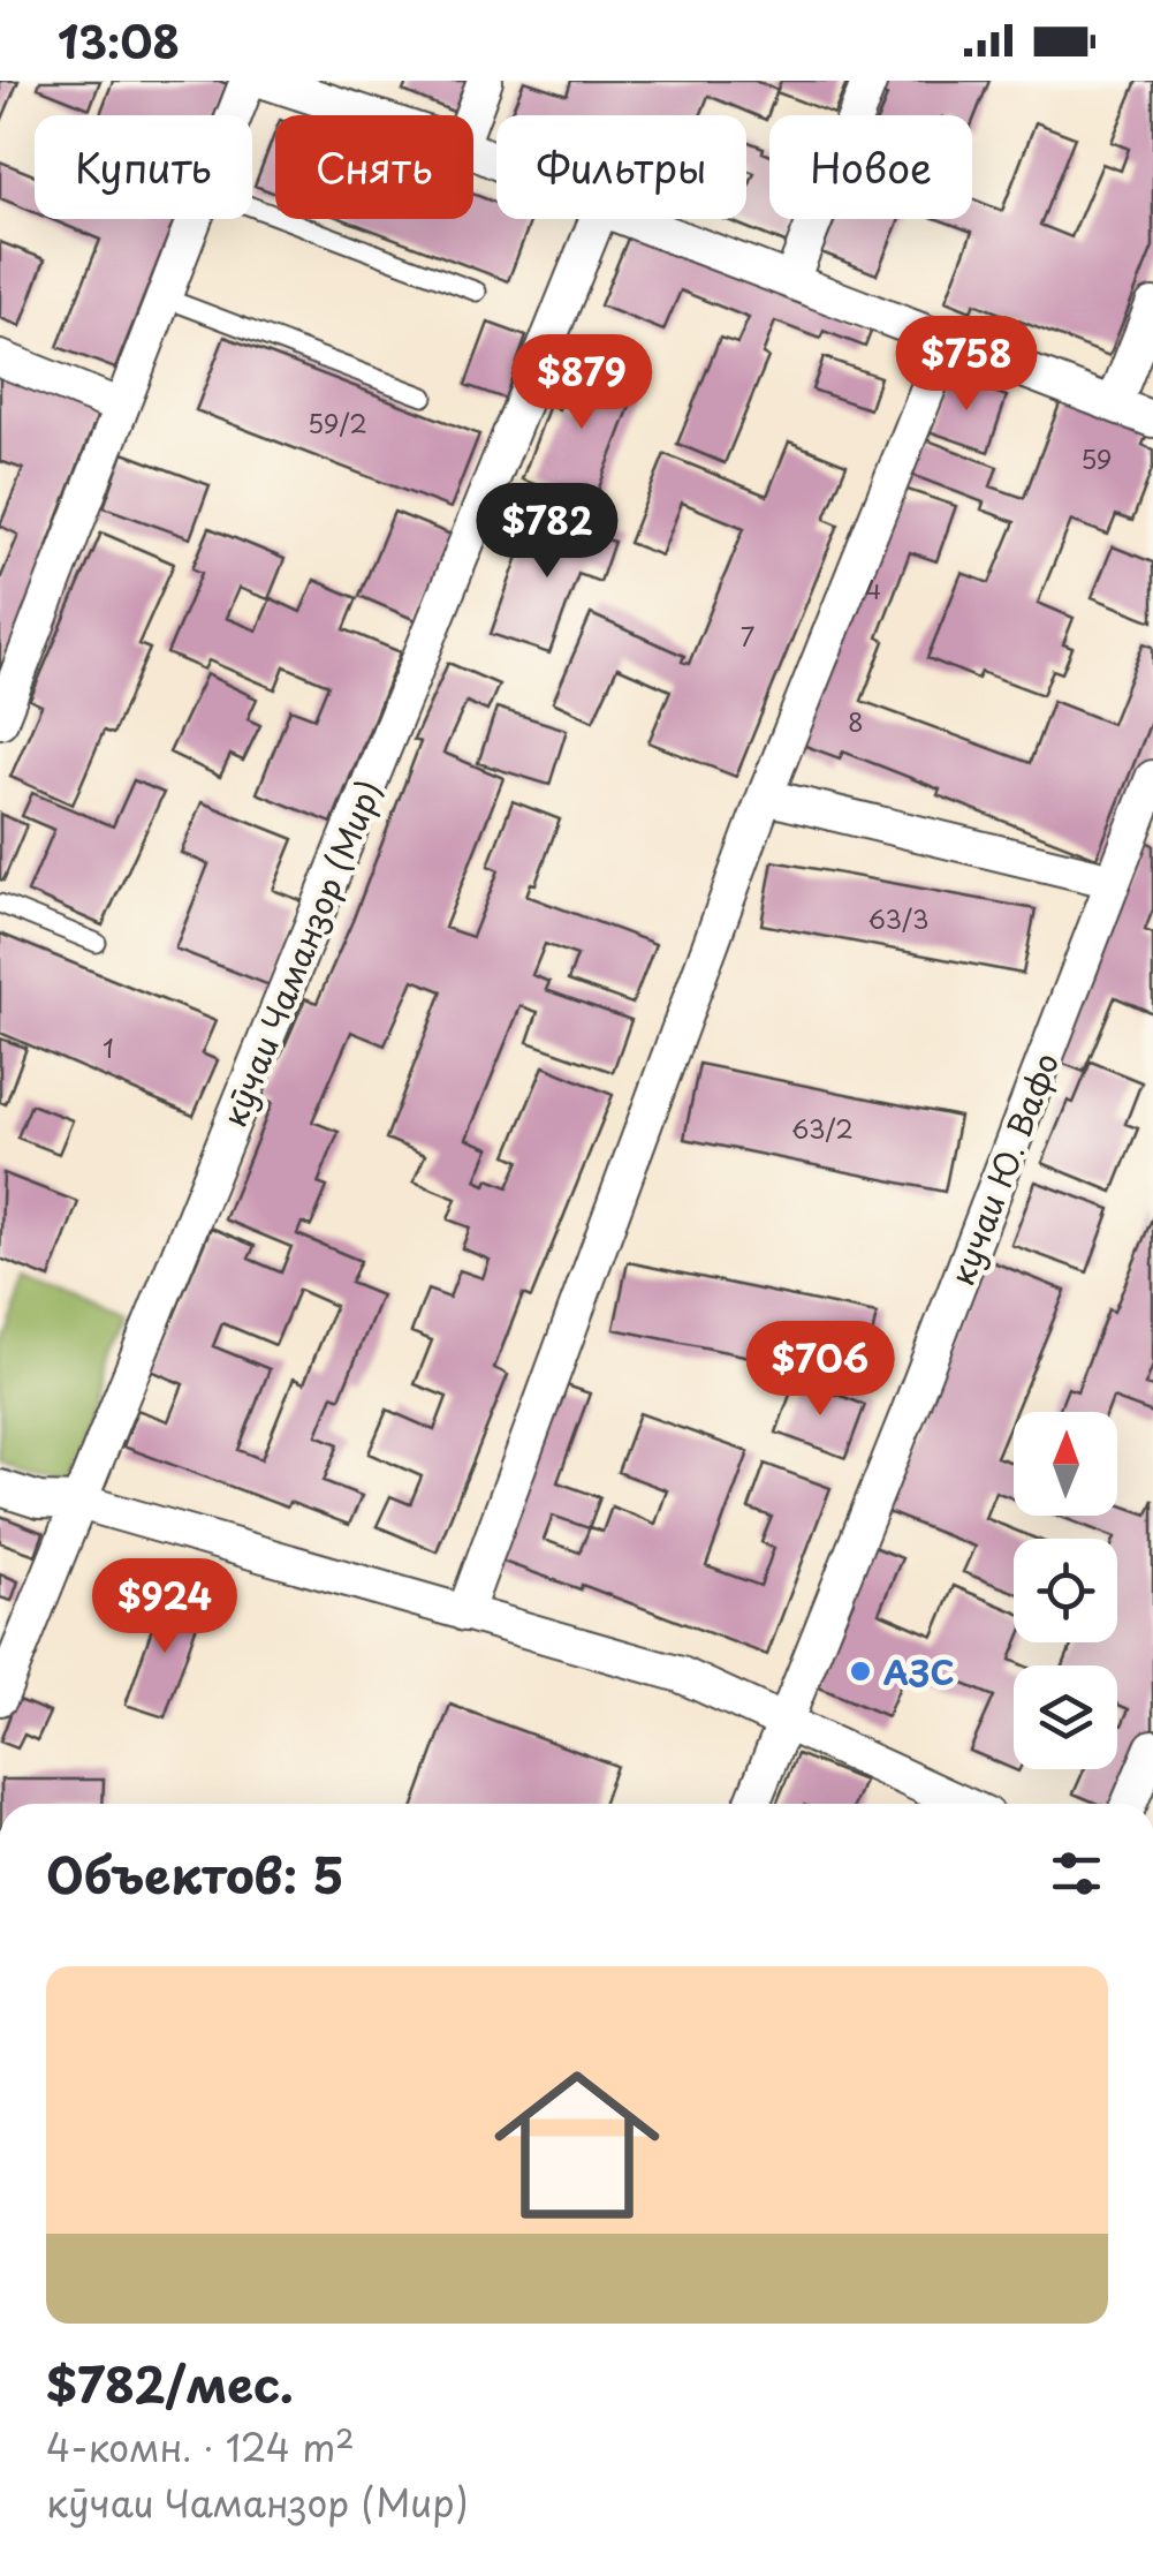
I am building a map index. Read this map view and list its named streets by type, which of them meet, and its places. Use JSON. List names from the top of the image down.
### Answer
{
  "streets": {
    "street": ["кӯчаи Чаманзор (Мир)", "кучаи Ю. Вафо"]
  },
  "places": ["АЗС"],
  "house_numbers": [
    "59/2",
    "59",
    "4",
    "7",
    "8",
    "63/3",
    "1",
    "63/2"
  ],
  "north": "top",
  "page": {
    "status": "13:08",
    "chip": [
      "Купить",
      "Снять",
      "Фильтры",
      "Новое"
    ],
    "price": [
      "$758",
      "$879",
      "$782",
      "$706",
      "$924"
    ],
    "heading": "Объектов: 5",
    "list": [
      {
        "name": "$782/мес.",
        "note": "4-комн. · 124 m² · кӯчаи Чаманзор (Мир)"
      }
    ]
  }
}
